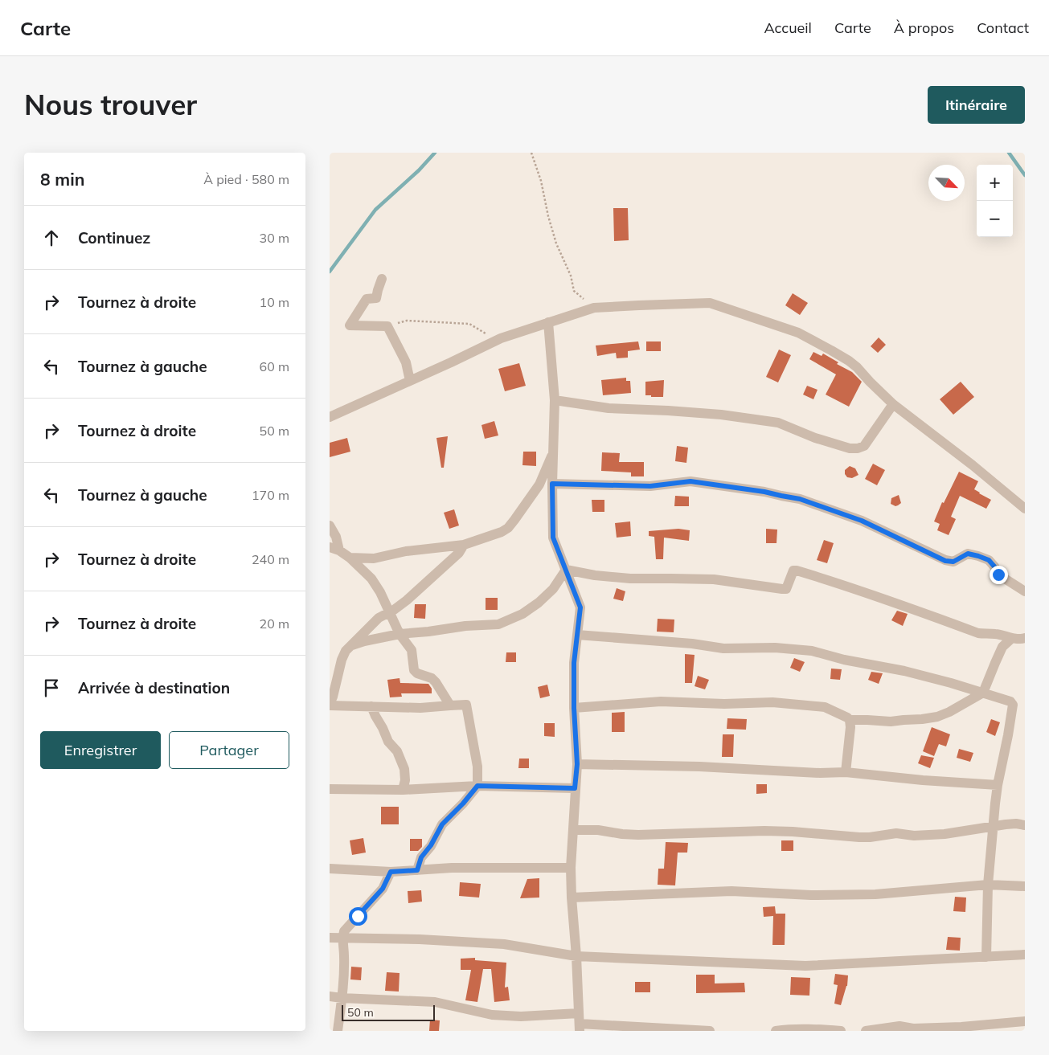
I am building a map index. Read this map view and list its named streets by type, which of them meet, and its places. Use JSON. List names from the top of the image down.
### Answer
{
  "scale_bar": "50 m",
  "north": "bottom right",
  "page": {
    "header": "Carte",
    "nav": [
      "Accueil",
      "Carte",
      "À propos",
      "Contact"
    ],
    "buttons": [
      "Itinéraire",
      ["Enregistrer", "Partager"]
    ],
    "title": "Nous trouver",
    "heading": ["8 min", "À pied · 580 m"],
    "map_buttons": ["+", "−"],
    "list": [
      ["Continuez", "30 m"],
      ["Tournez à droite", "10 m"],
      ["Tournez à gauche", "60 m"],
      ["Tournez à droite", "50 m"],
      ["Tournez à gauche", "170 m"],
      ["Tournez à droite", "240 m"],
      ["Tournez à droite", "20 m"],
      "Arrivée à destination"
    ],
    "scale": "50 m"
  }
}
